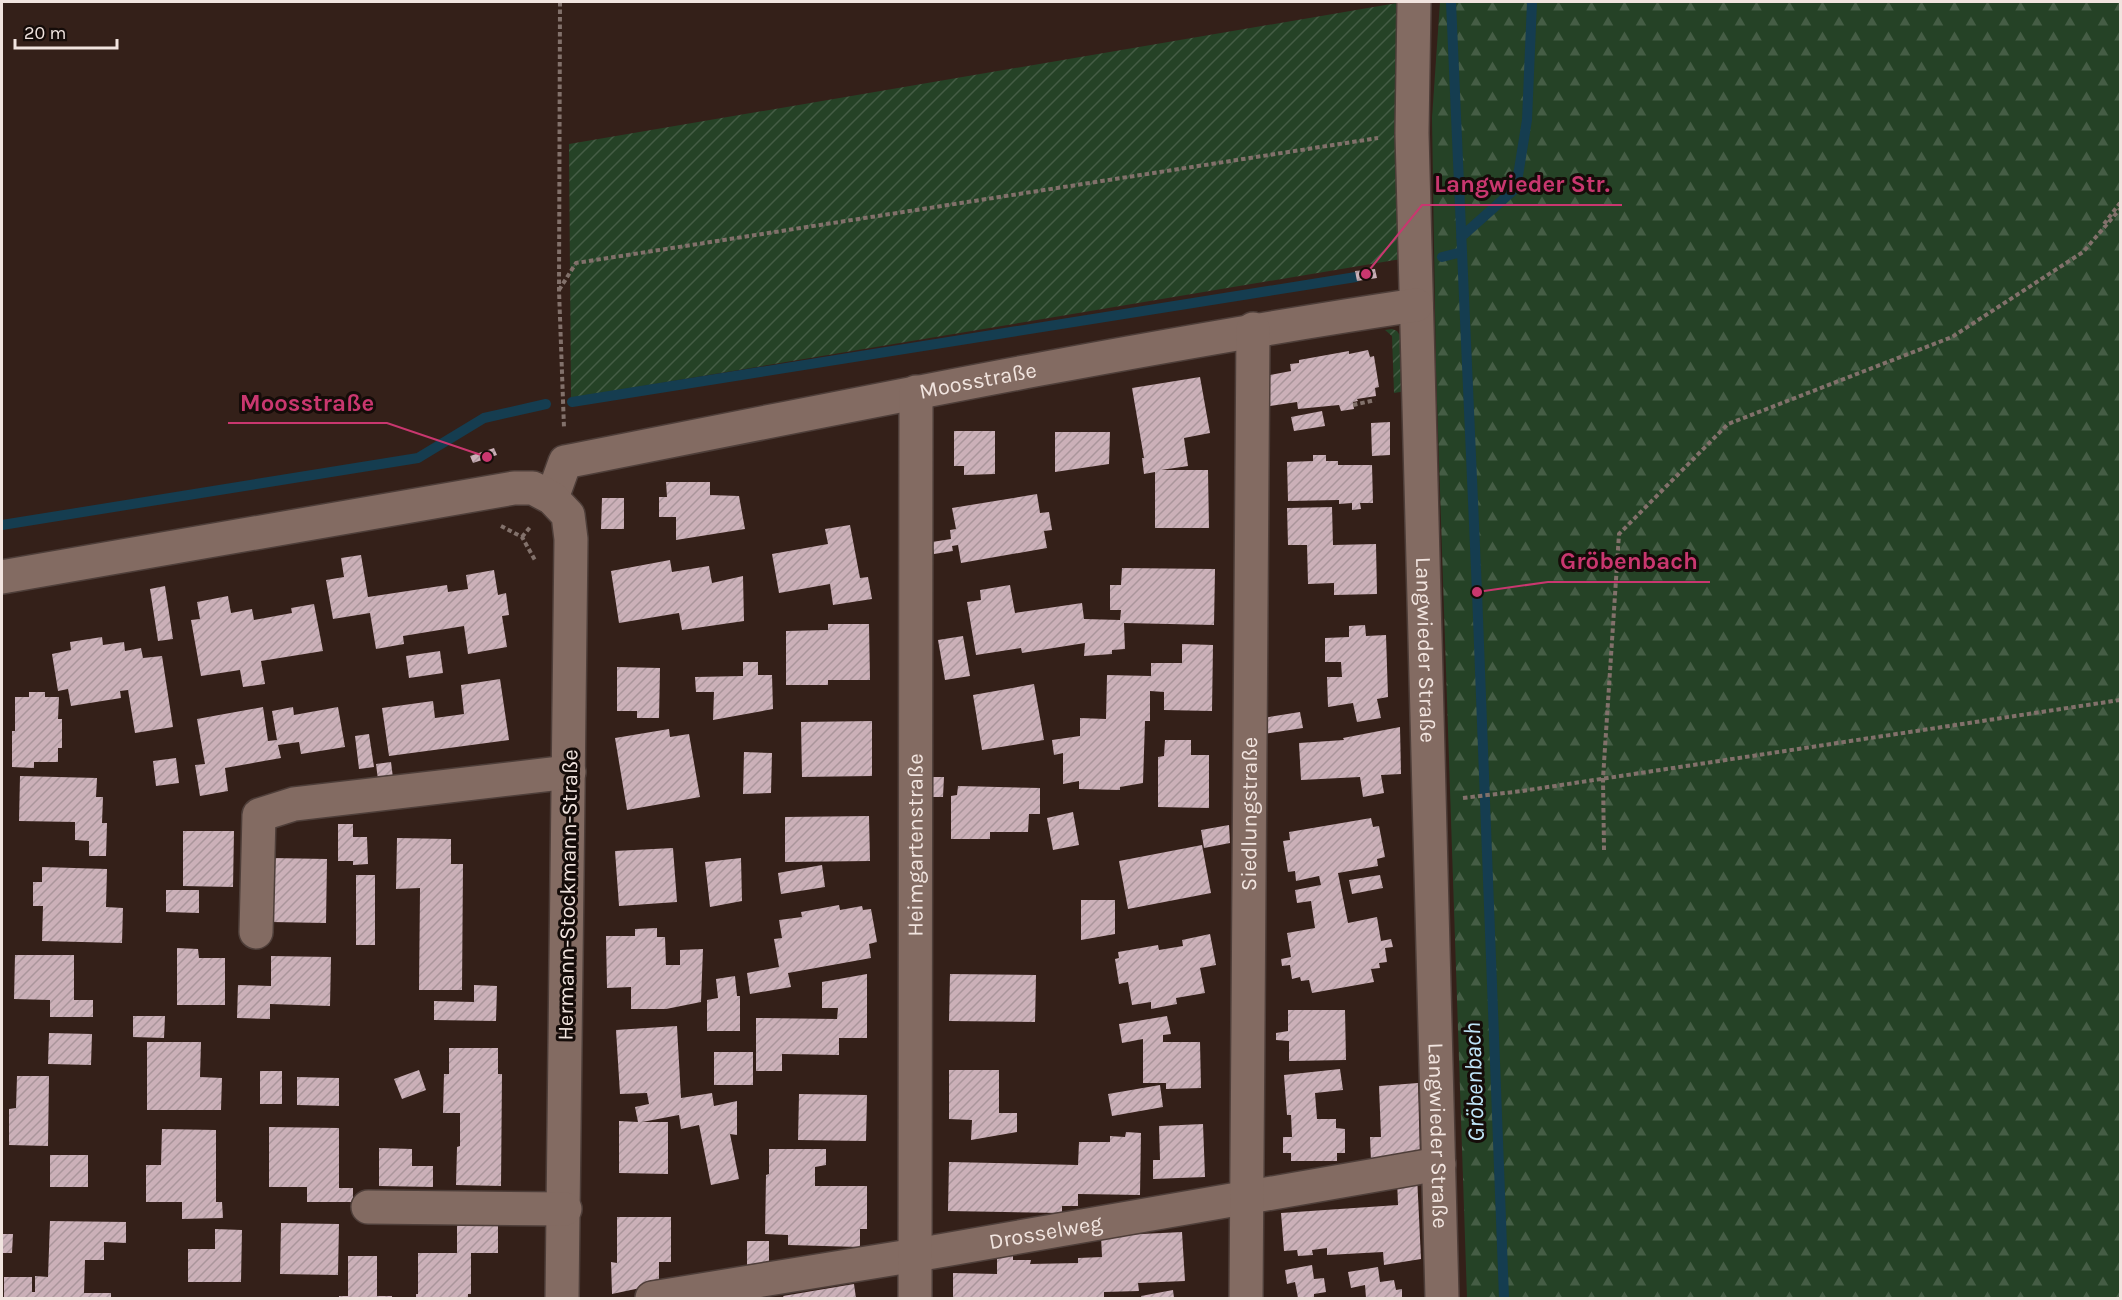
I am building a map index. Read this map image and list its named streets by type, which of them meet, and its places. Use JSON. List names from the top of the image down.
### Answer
{
  "streets": {
    "street": [
      "Moosstraße",
      "Langwieder Straße",
      "Siedlungstraße",
      "Heimgartenstraße",
      "Hermann-Stockmann-Straße",
      "Drosselweg"
    ]
  },
  "crossings": [
    ["Moosstraße", "Langwieder Straße"],
    ["Moosstraße", "Siedlungstraße"],
    ["Moosstraße", "Heimgartenstraße"],
    ["Langwieder Straße", "Drosselweg"],
    ["Siedlungstraße", "Drosselweg"],
    ["Heimgartenstraße", "Drosselweg"]
  ],
  "water": ["Gröbenbach"],
  "places": ["Langwieder Str.", "Moosstraße", "Gröbenbach"],
  "scale_bar": "20 m"
}
